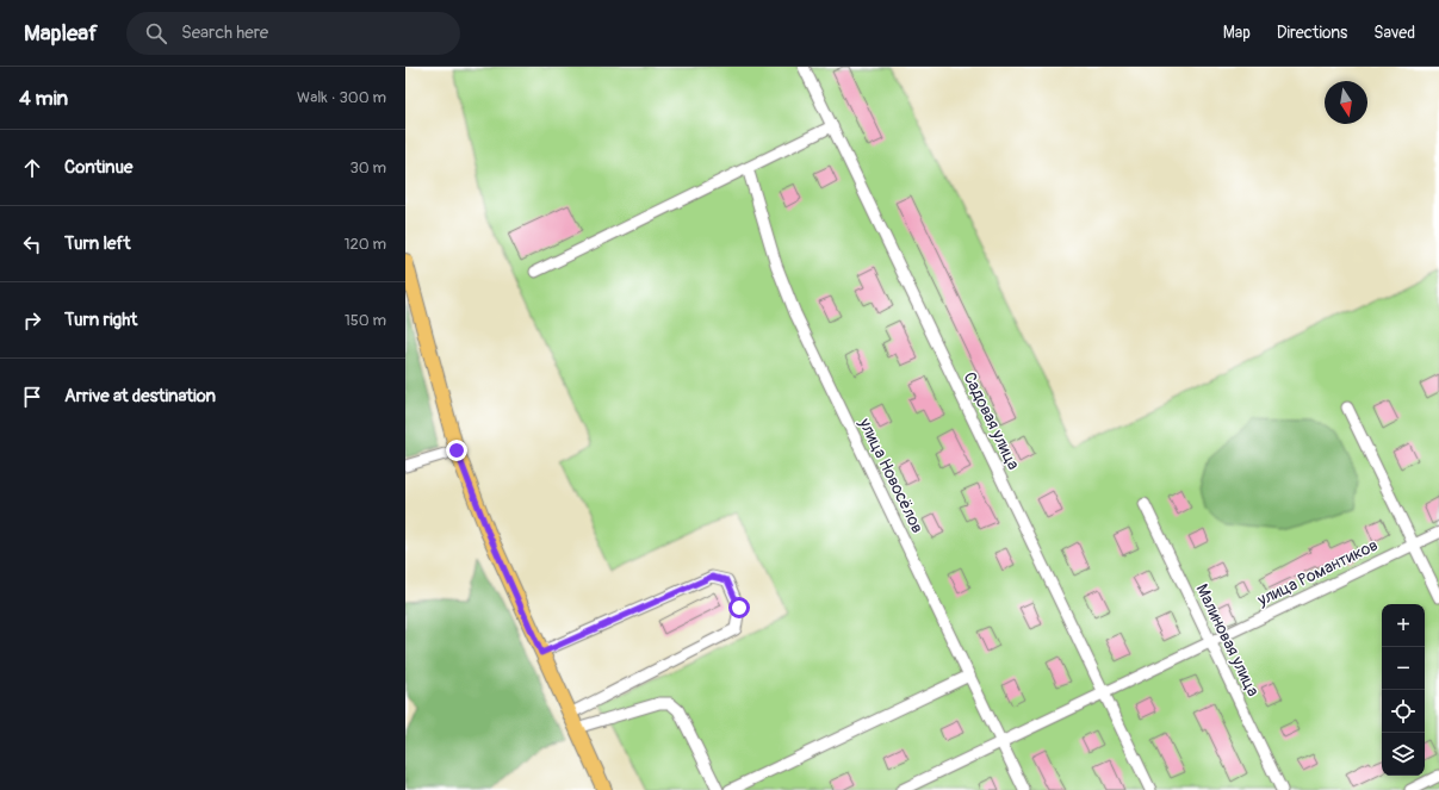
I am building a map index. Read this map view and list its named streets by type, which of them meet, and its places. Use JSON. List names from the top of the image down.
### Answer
{
  "streets": {
    "street": [
      "Садовая улица",
      "улица Новосёлов",
      "улица Романтиков",
      "Малиновая улица"
    ]
  },
  "crossings": [
    ["Садовая улица", "улица Романтиков"],
    ["улица Новосёлов", "улица Романтиков"],
    ["улица Романтиков", "Малиновая улица"]
  ],
  "north": "bottom",
  "page": {
    "header": "Mapleaf",
    "search": "Search here",
    "nav": ["Map", "Directions", "Saved"],
    "heading": ["4 min", "Walk · 300 m"],
    "list": [
      ["Continue", "30 m"],
      ["Turn left", "120 m"],
      ["Turn right", "150 m"],
      "Arrive at destination"
    ],
    "map_buttons": ["+", "−"]
  }
}
